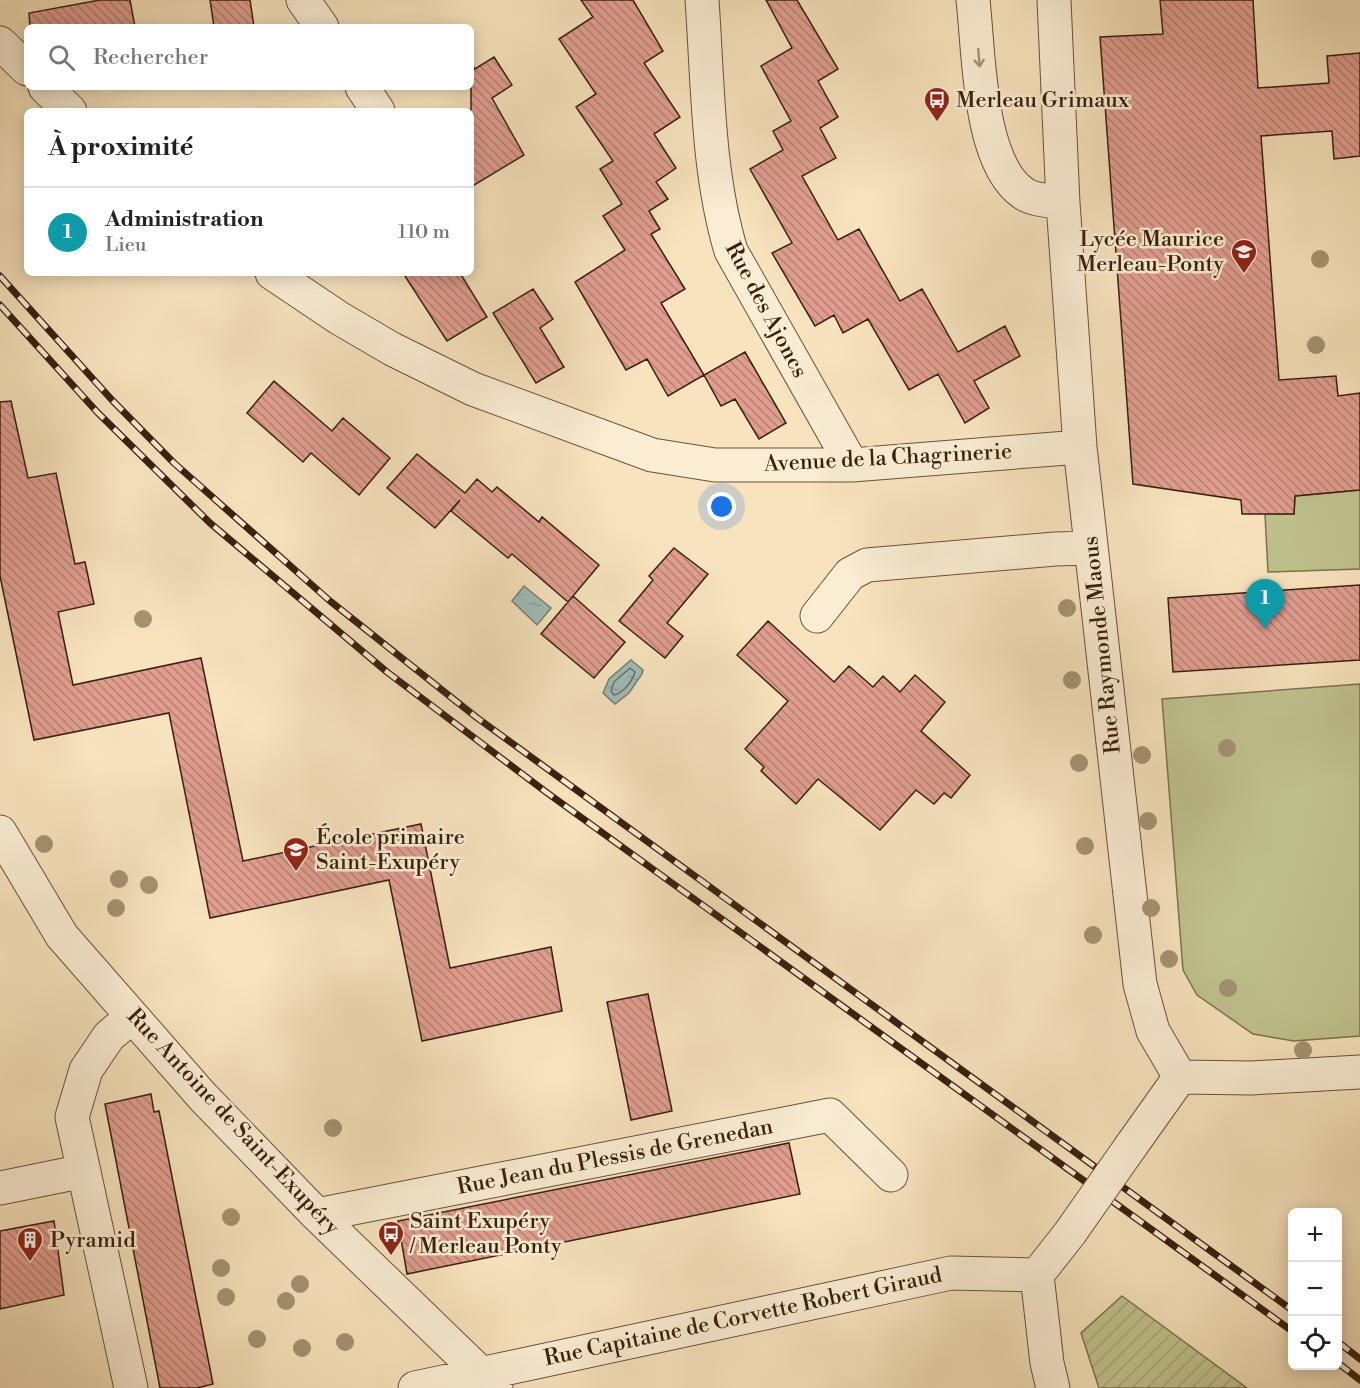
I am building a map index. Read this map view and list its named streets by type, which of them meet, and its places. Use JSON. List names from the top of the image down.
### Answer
{
  "streets": {
    "street": [
      "Rue des Ajoncs",
      "Avenue de la Chagrinerie",
      "Rue Raymonde Maous",
      "Rue Antoine de Saint-Exupéry",
      "Rue Jean du Plessis de Grenedan",
      "Rue Capitaine de Corvette Robert Giraud"
    ]
  },
  "crossings": [
    ["Rue des Ajoncs", "Avenue de la Chagrinerie"],
    ["Avenue de la Chagrinerie", "Rue Raymonde Maous"],
    ["Rue Antoine de Saint-Exupéry", "Rue Jean du Plessis de Grenedan"],
    ["Rue Antoine de Saint-Exupéry", "Rue Capitaine de Corvette Robert Giraud"]
  ],
  "places": {
    "bus stop": ["Merleau Grimaux", "Saint Exupéry / Merleau Ponty"],
    "school or university": ["Lycée Maurice Merleau-Ponty", "École primaire Saint-Exupéry"],
    "building": ["Pyramid"]
  },
  "page": {
    "search": "Rechercher",
    "heading": "À proximité",
    "list": [
      {
        "mark": "1",
        "name": "Administration",
        "note": "Lieu",
        "value": "110 m"
      }
    ],
    "pins": "1",
    "map_buttons": ["+", "−"]
  }
}
